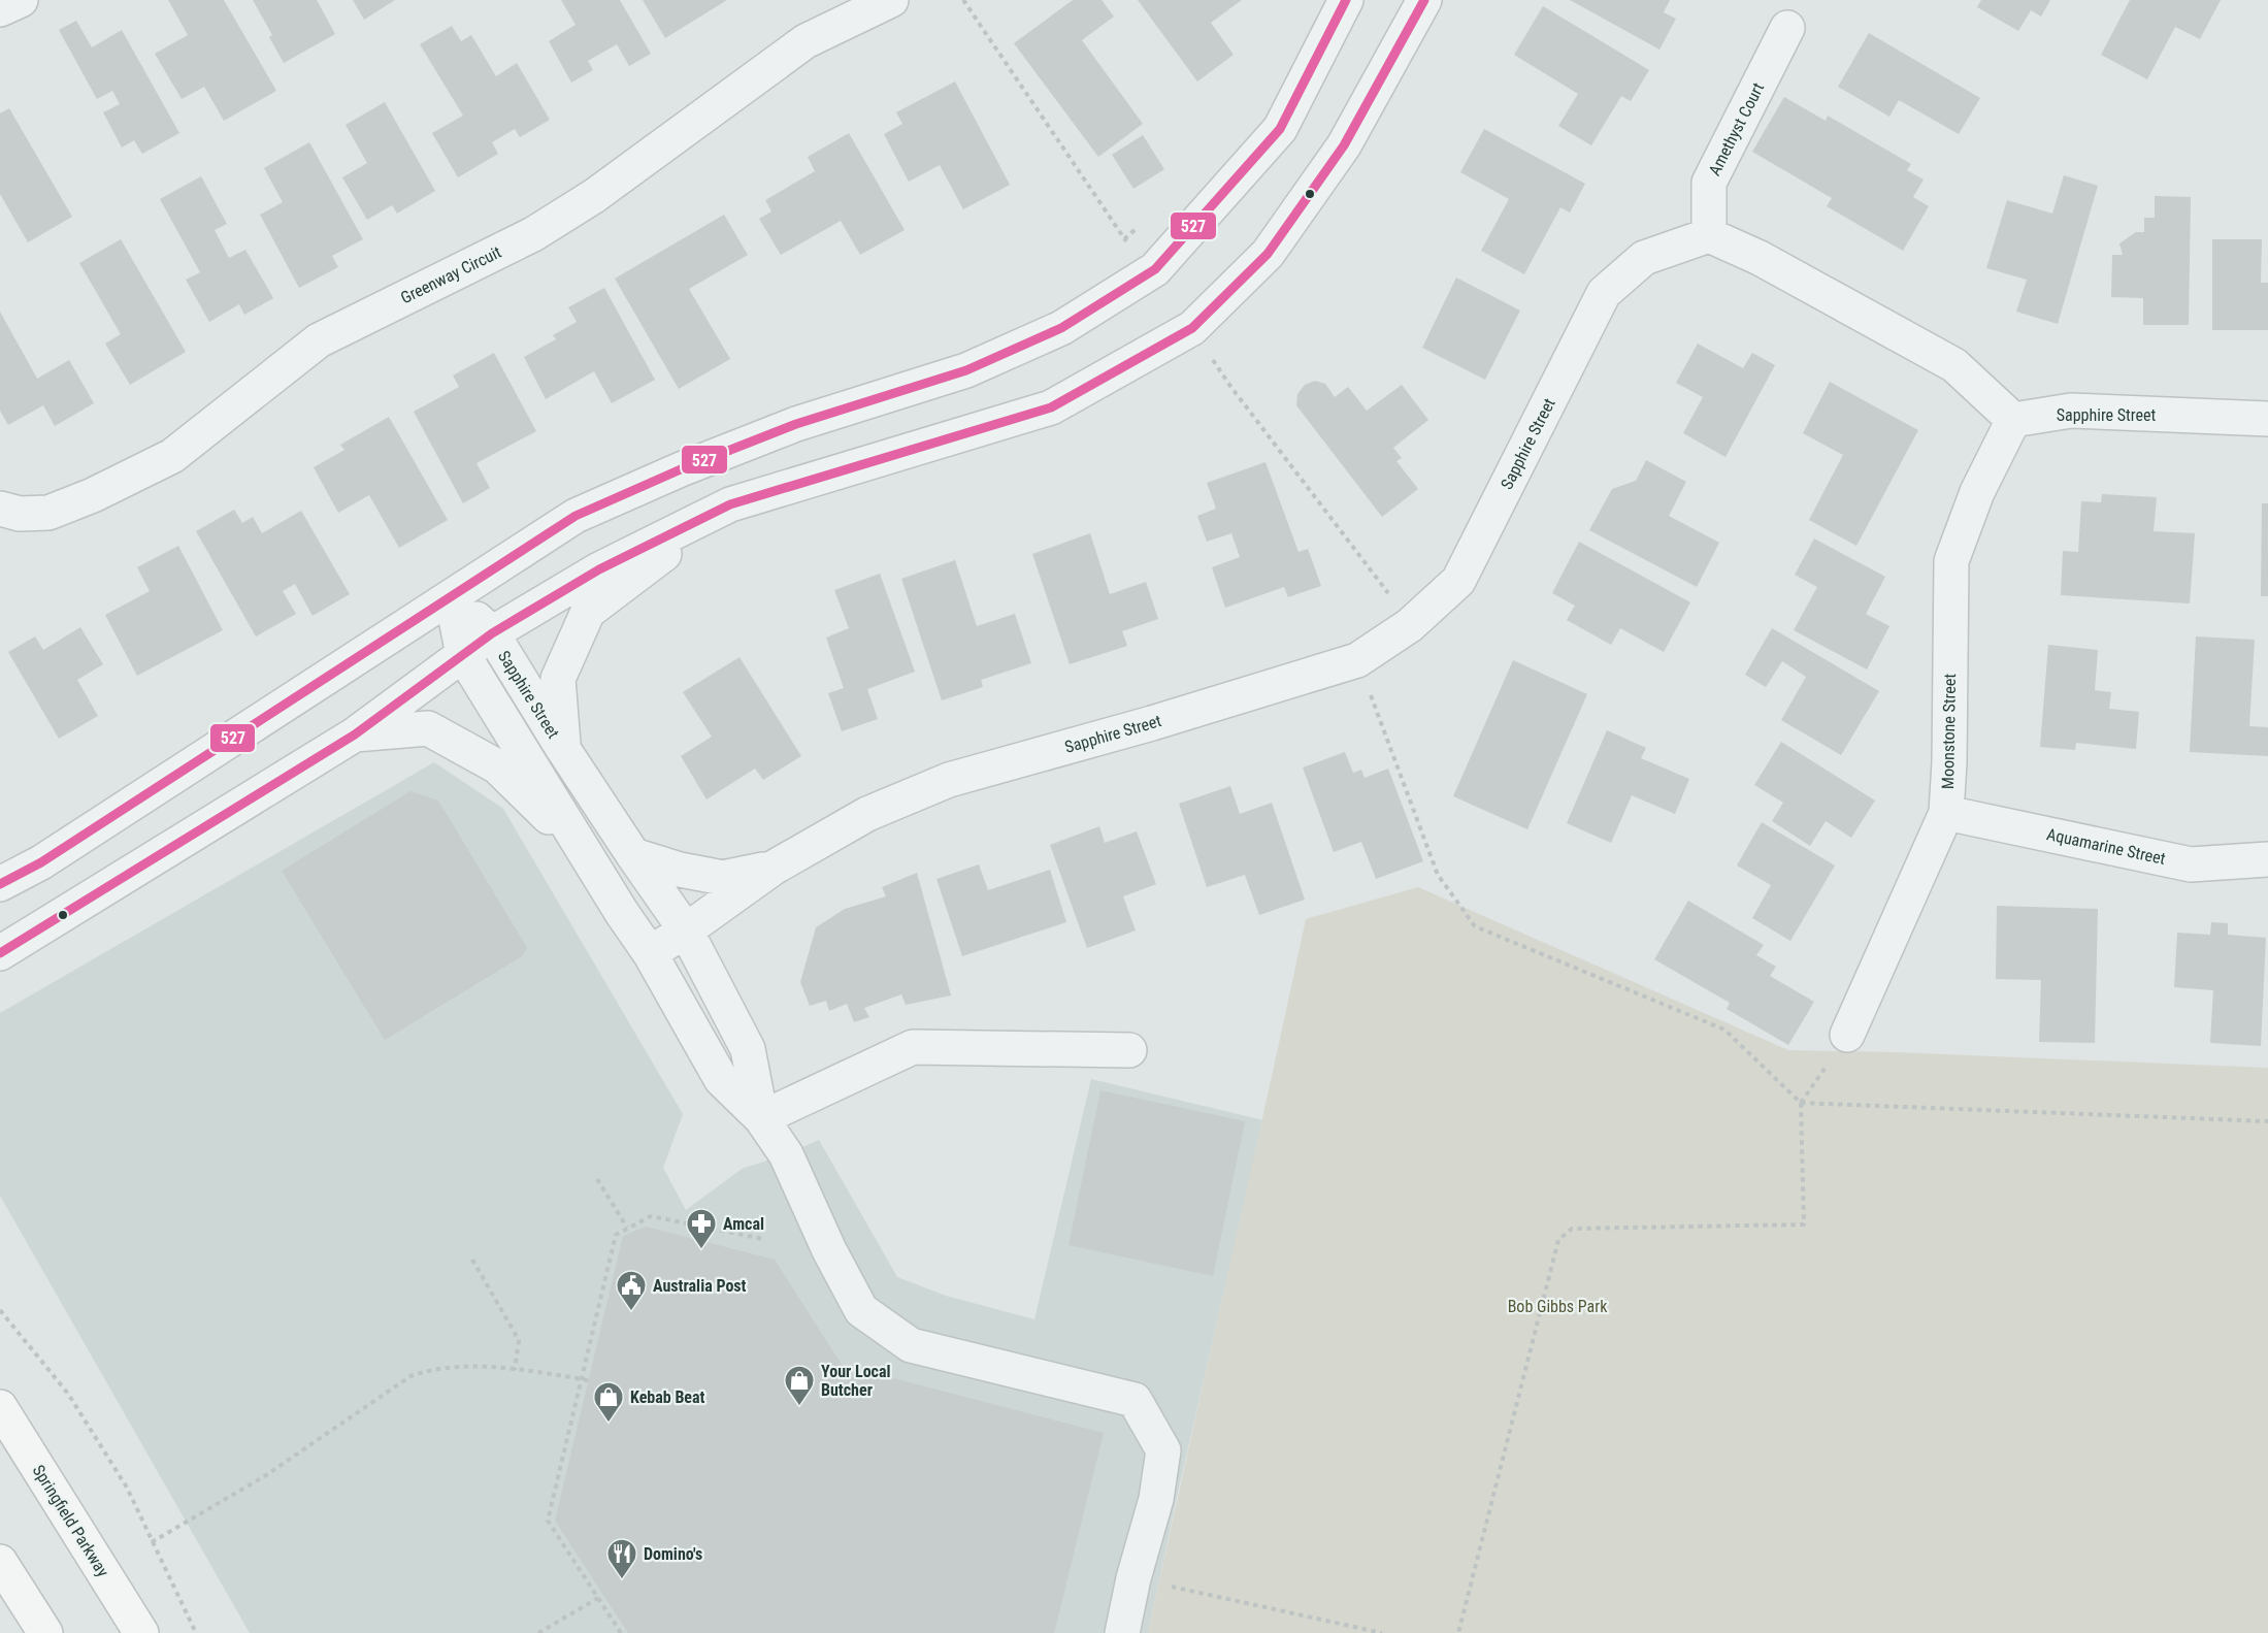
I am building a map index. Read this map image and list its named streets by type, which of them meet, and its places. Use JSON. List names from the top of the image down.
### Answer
{
  "streets": {
    "main road": ["Springfield Parkway"],
    "street": [
      "Amethyst Court",
      "Greenway Circuit",
      "Sapphire Street",
      "Moonstone Street",
      "Aquamarine Street"
    ]
  },
  "crossings": [
    ["Amethyst Court", "Sapphire Street"],
    ["Sapphire Street", "Moonstone Street"],
    ["Moonstone Street", "Aquamarine Street"]
  ],
  "parks": ["Bob Gibbs Park"],
  "places": {
    "pharmacy": ["Amcal"],
    "public building": ["Australia Post"],
    "shop": ["Your Local Butcher", "Kebab Beat"],
    "restaurant": ["Domino's"]
  },
  "lines": ["transit line 527"]
}
